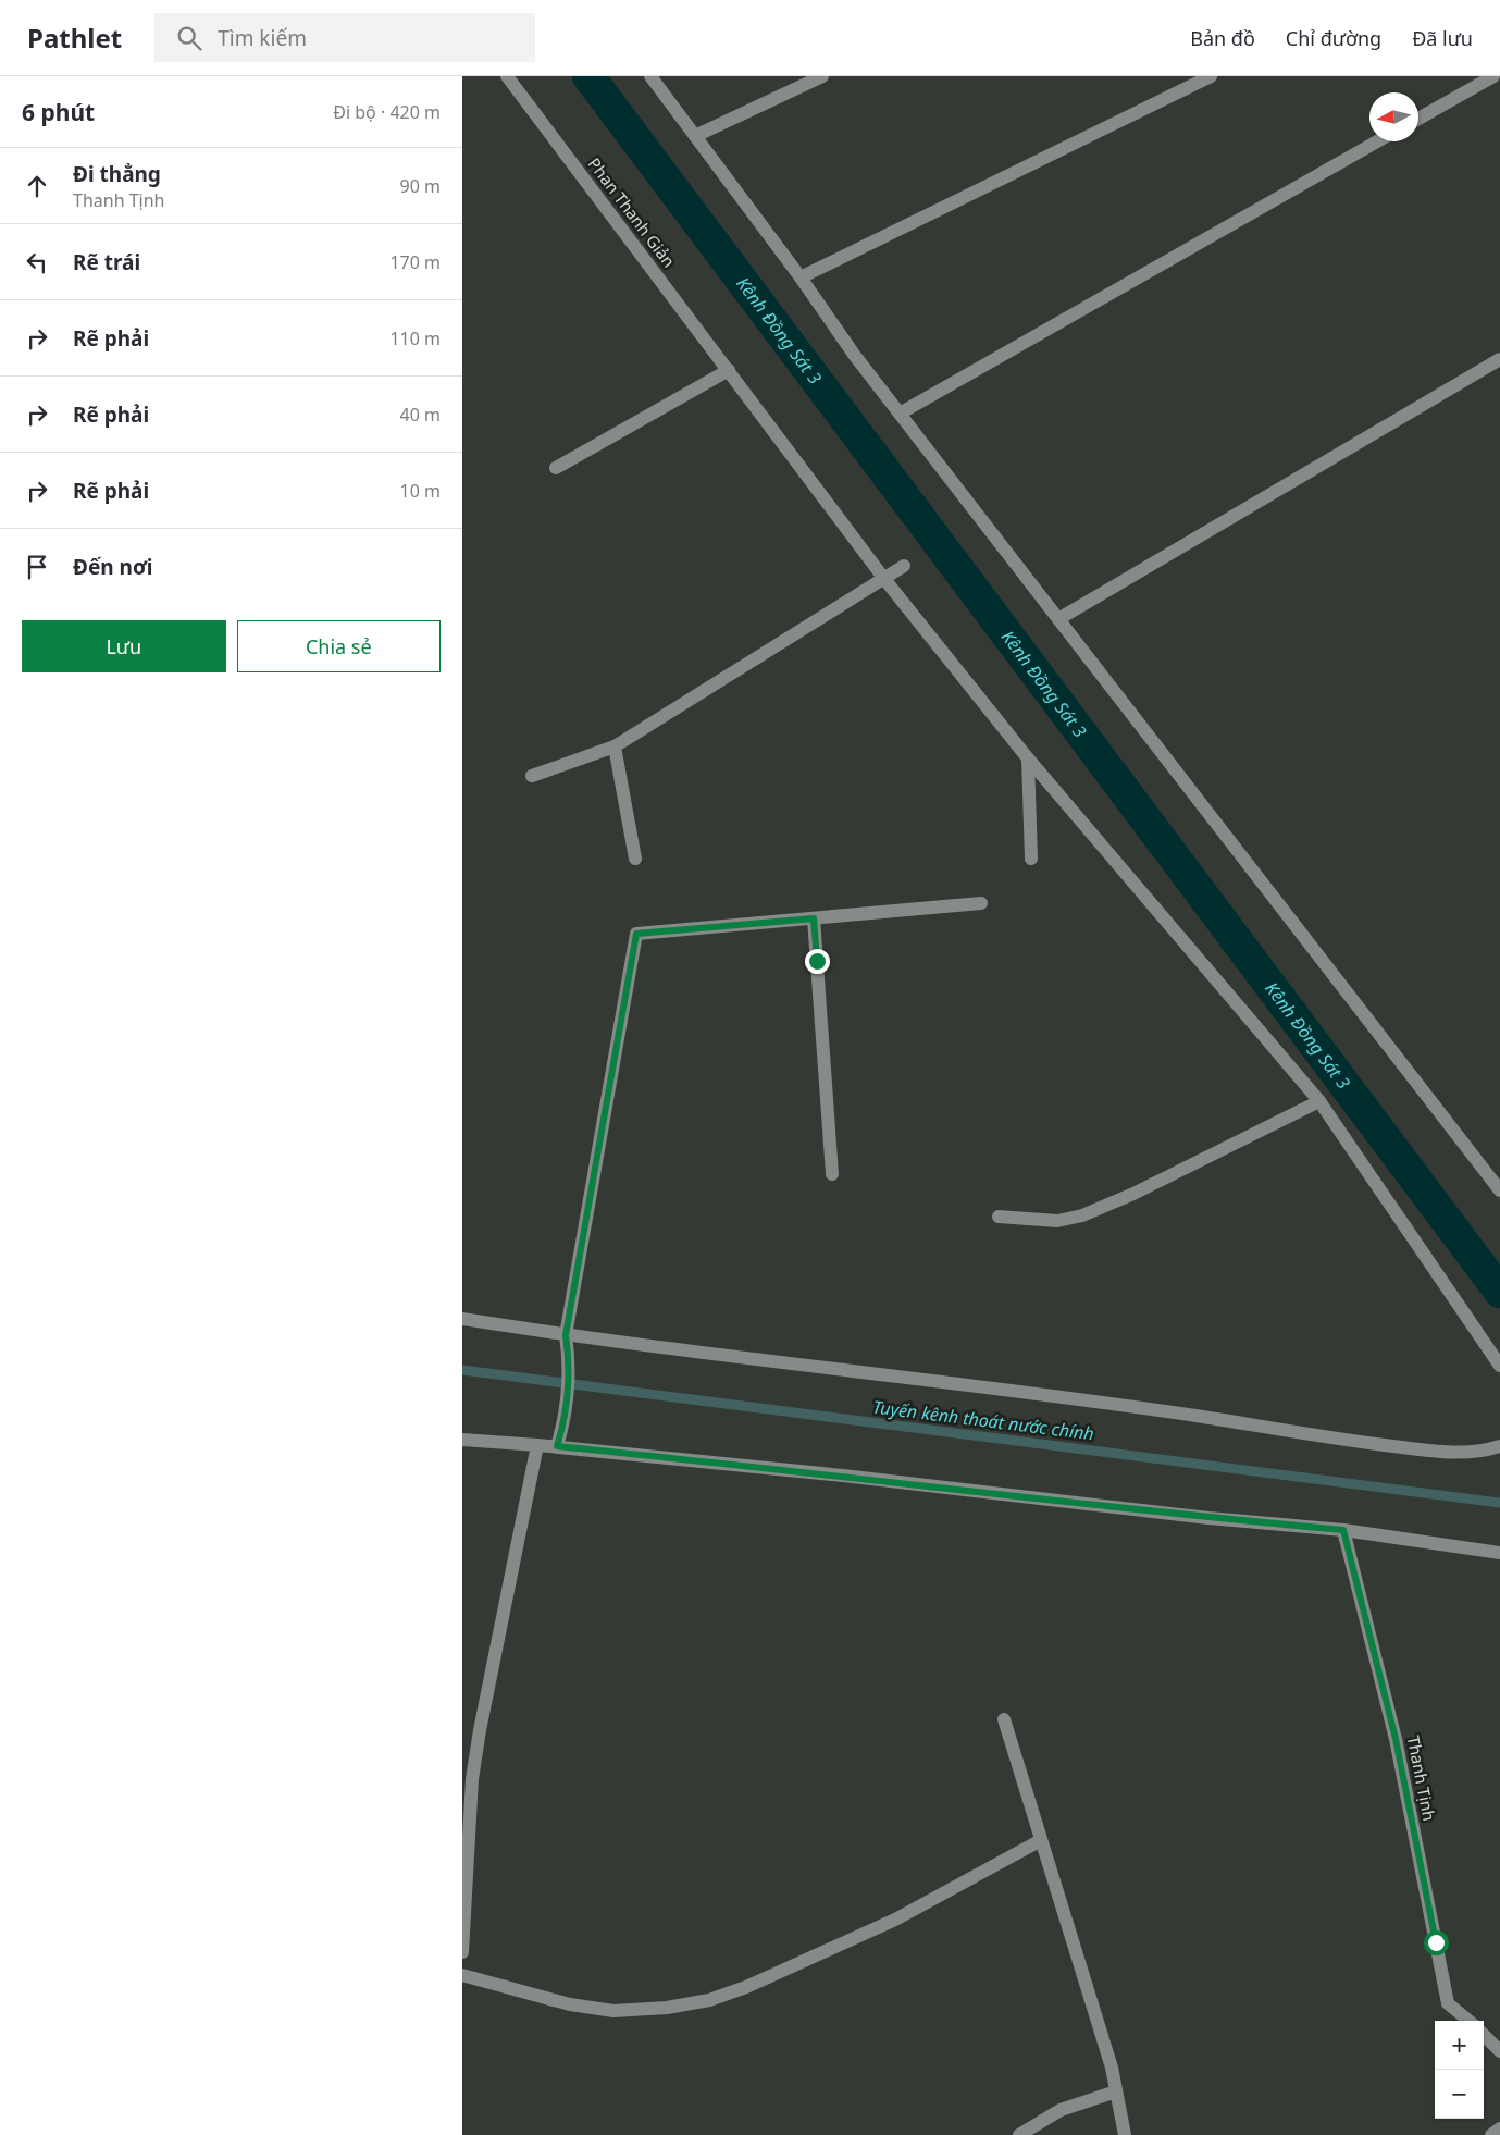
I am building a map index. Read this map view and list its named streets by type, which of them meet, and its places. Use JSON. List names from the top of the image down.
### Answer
{
  "streets": {
    "street": ["Phan Thanh Giản", "Thanh Tịnh"]
  },
  "water": ["Kênh Đồng Sát 3", "Tuyến kênh thoát nước chính"],
  "north": "left",
  "page": {
    "header": "Pathlet",
    "search": "Tìm kiếm",
    "nav": ["Bản đồ", "Chỉ đường", "Đã lưu"],
    "heading": ["6 phút", "Đi bộ · 420 m"],
    "list": [
      ["Đi thẳng", "Thanh Tịnh", "90 m"],
      ["Rẽ trái", "170 m"],
      ["Rẽ phải", "110 m"],
      ["Rẽ phải", "40 m"],
      ["Rẽ phải", "10 m"],
      "Đến nơi"
    ],
    "buttons": ["Lưu", "Chia sẻ"],
    "map_buttons": ["+", "−"]
  }
}
